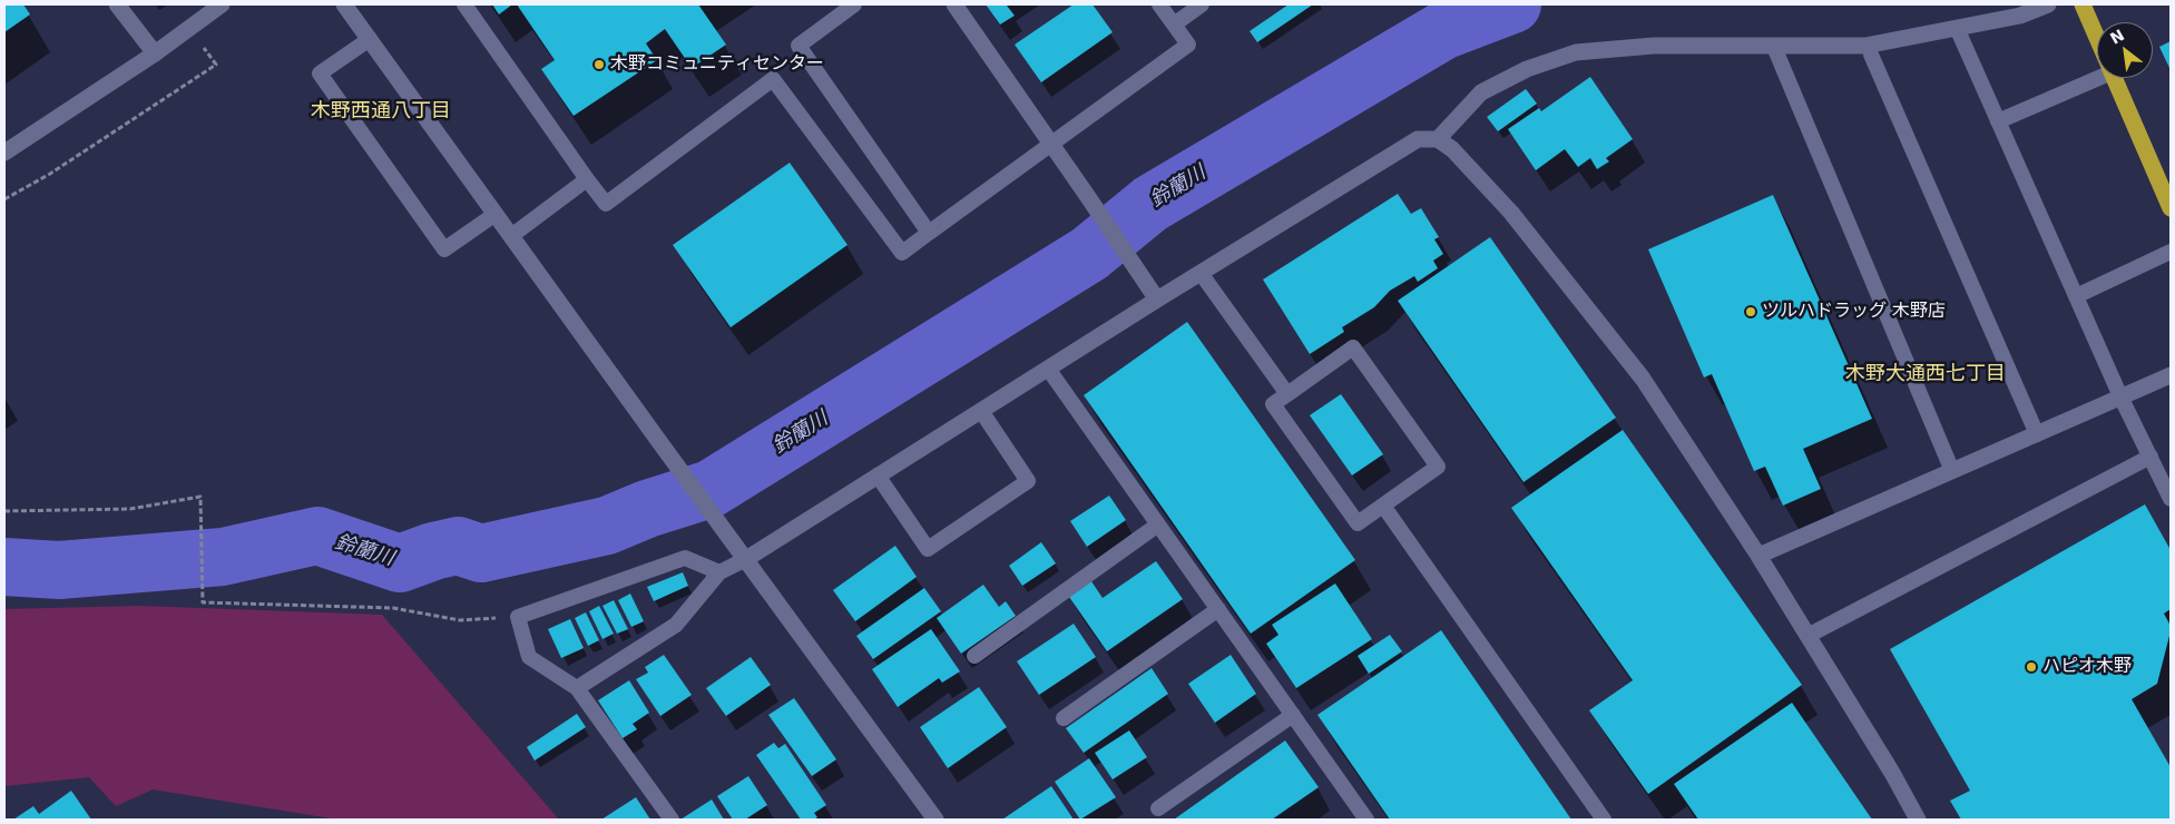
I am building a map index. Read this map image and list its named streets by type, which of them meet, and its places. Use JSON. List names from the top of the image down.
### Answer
{
  "districts": ["木野西通八丁目", "木野大通西七丁目"],
  "water": ["鈴蘭川"],
  "places": ["木野コミュニティセンター", "ツルハドラッグ 木野店", "ハピオ木野"],
  "north": "top left"
}
